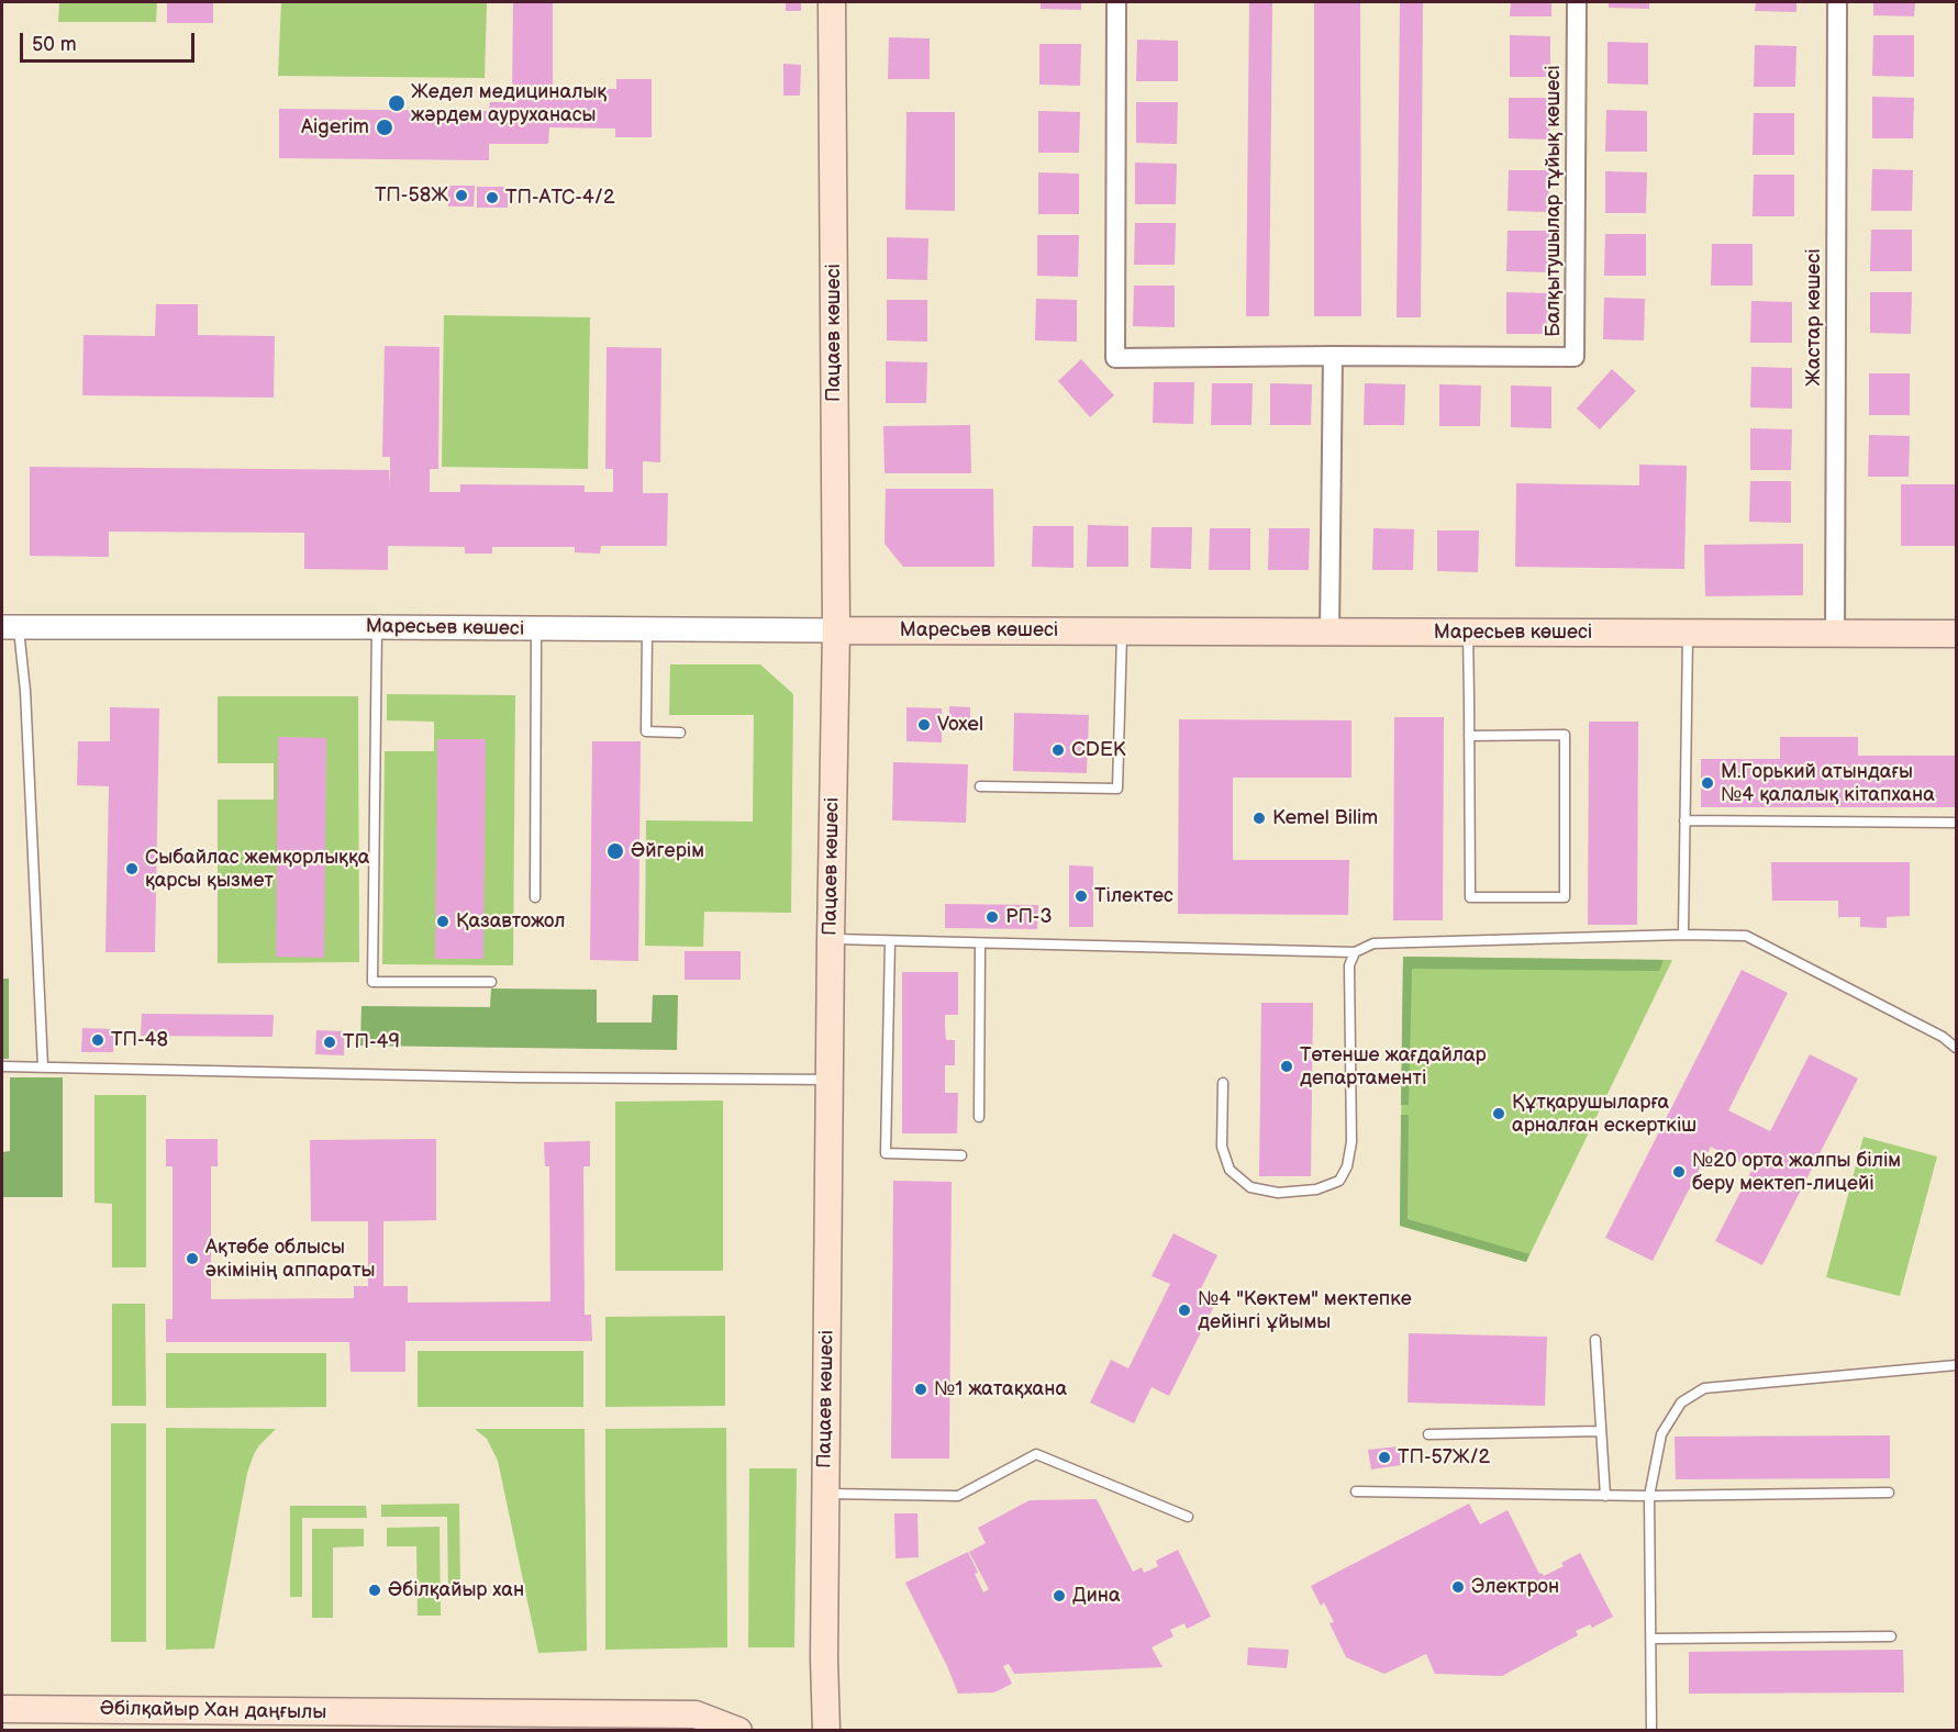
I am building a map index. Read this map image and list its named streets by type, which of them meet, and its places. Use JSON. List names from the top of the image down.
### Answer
{
  "streets": {
    "main road": ["Пацаев көшесі", "Маресьев көшесі", "Әбілқайыр Хан даңғылы"],
    "street": ["Балқытушылар тұйық көшесі", "Жастар көшесі"]
  },
  "crossings": [
    ["Жастар көшесі", "Маресьев көшесі"],
    ["Пацаев көшесі", "Маресьев көшесі"]
  ],
  "places": [
    "Жедел медициналық жәрдем ауруханасы",
    "Aigerim",
    "ТП-58Ж",
    "ТП-АТС-4/2",
    "Voxel",
    "CDEK",
    "М.Горький атындағы №4 қалалық кітапхана",
    "Kemel Bilim",
    "Әйгерім",
    "Сыбайлас жемқорлыққа қарсы қызмет",
    "Тілектес",
    "РП-3",
    "Қазавтожол",
    "ТП-48",
    "ТП-49",
    "Төтенше жағдайлар департаменті",
    "Құтқарушыларға арналған ескерткіш",
    "№20 орта жалпы білім беру мектеп-лицейі",
    "Ақтөбе облысы әкімінің аппараты",
    "№4 \"Көктем\" мектепке дейінгі ұйымы",
    "№1 жатақхана",
    "ТП-57Ж/2",
    "Электрон",
    "Әбілқайыр хан",
    "Дина"
  ],
  "scale_bar": "50 m"
}
